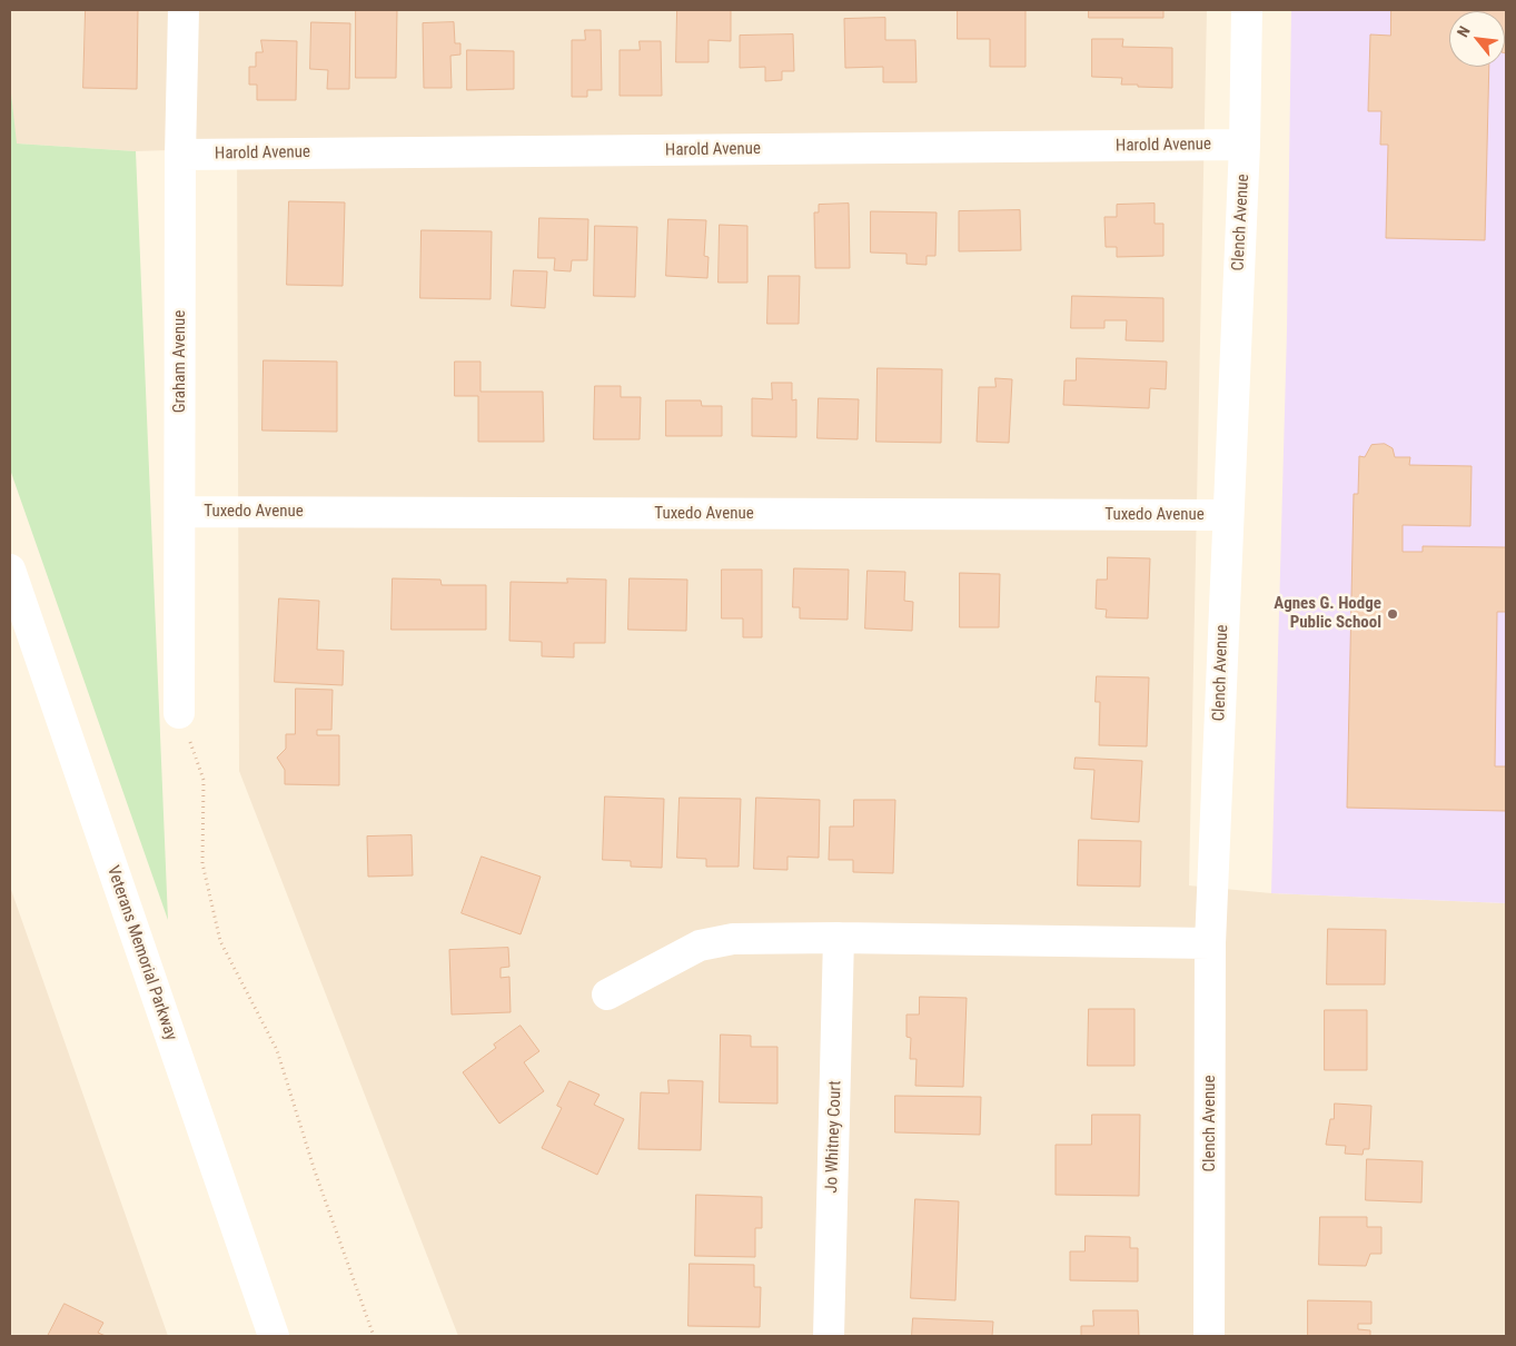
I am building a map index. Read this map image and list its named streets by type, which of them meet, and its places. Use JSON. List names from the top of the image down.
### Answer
{
  "streets": {
    "street": [
      "Harold Avenue",
      "Clench Avenue",
      "Graham Avenue",
      "Tuxedo Avenue",
      "Veterans Memorial Parkway",
      "Jo Whitney Court"
    ]
  },
  "crossings": [
    ["Harold Avenue", "Clench Avenue"],
    ["Harold Avenue", "Graham Avenue"],
    ["Clench Avenue", "Tuxedo Avenue"],
    ["Graham Avenue", "Tuxedo Avenue"]
  ],
  "places": ["Agnes G. Hodge Public School"],
  "north": "top left"
}
